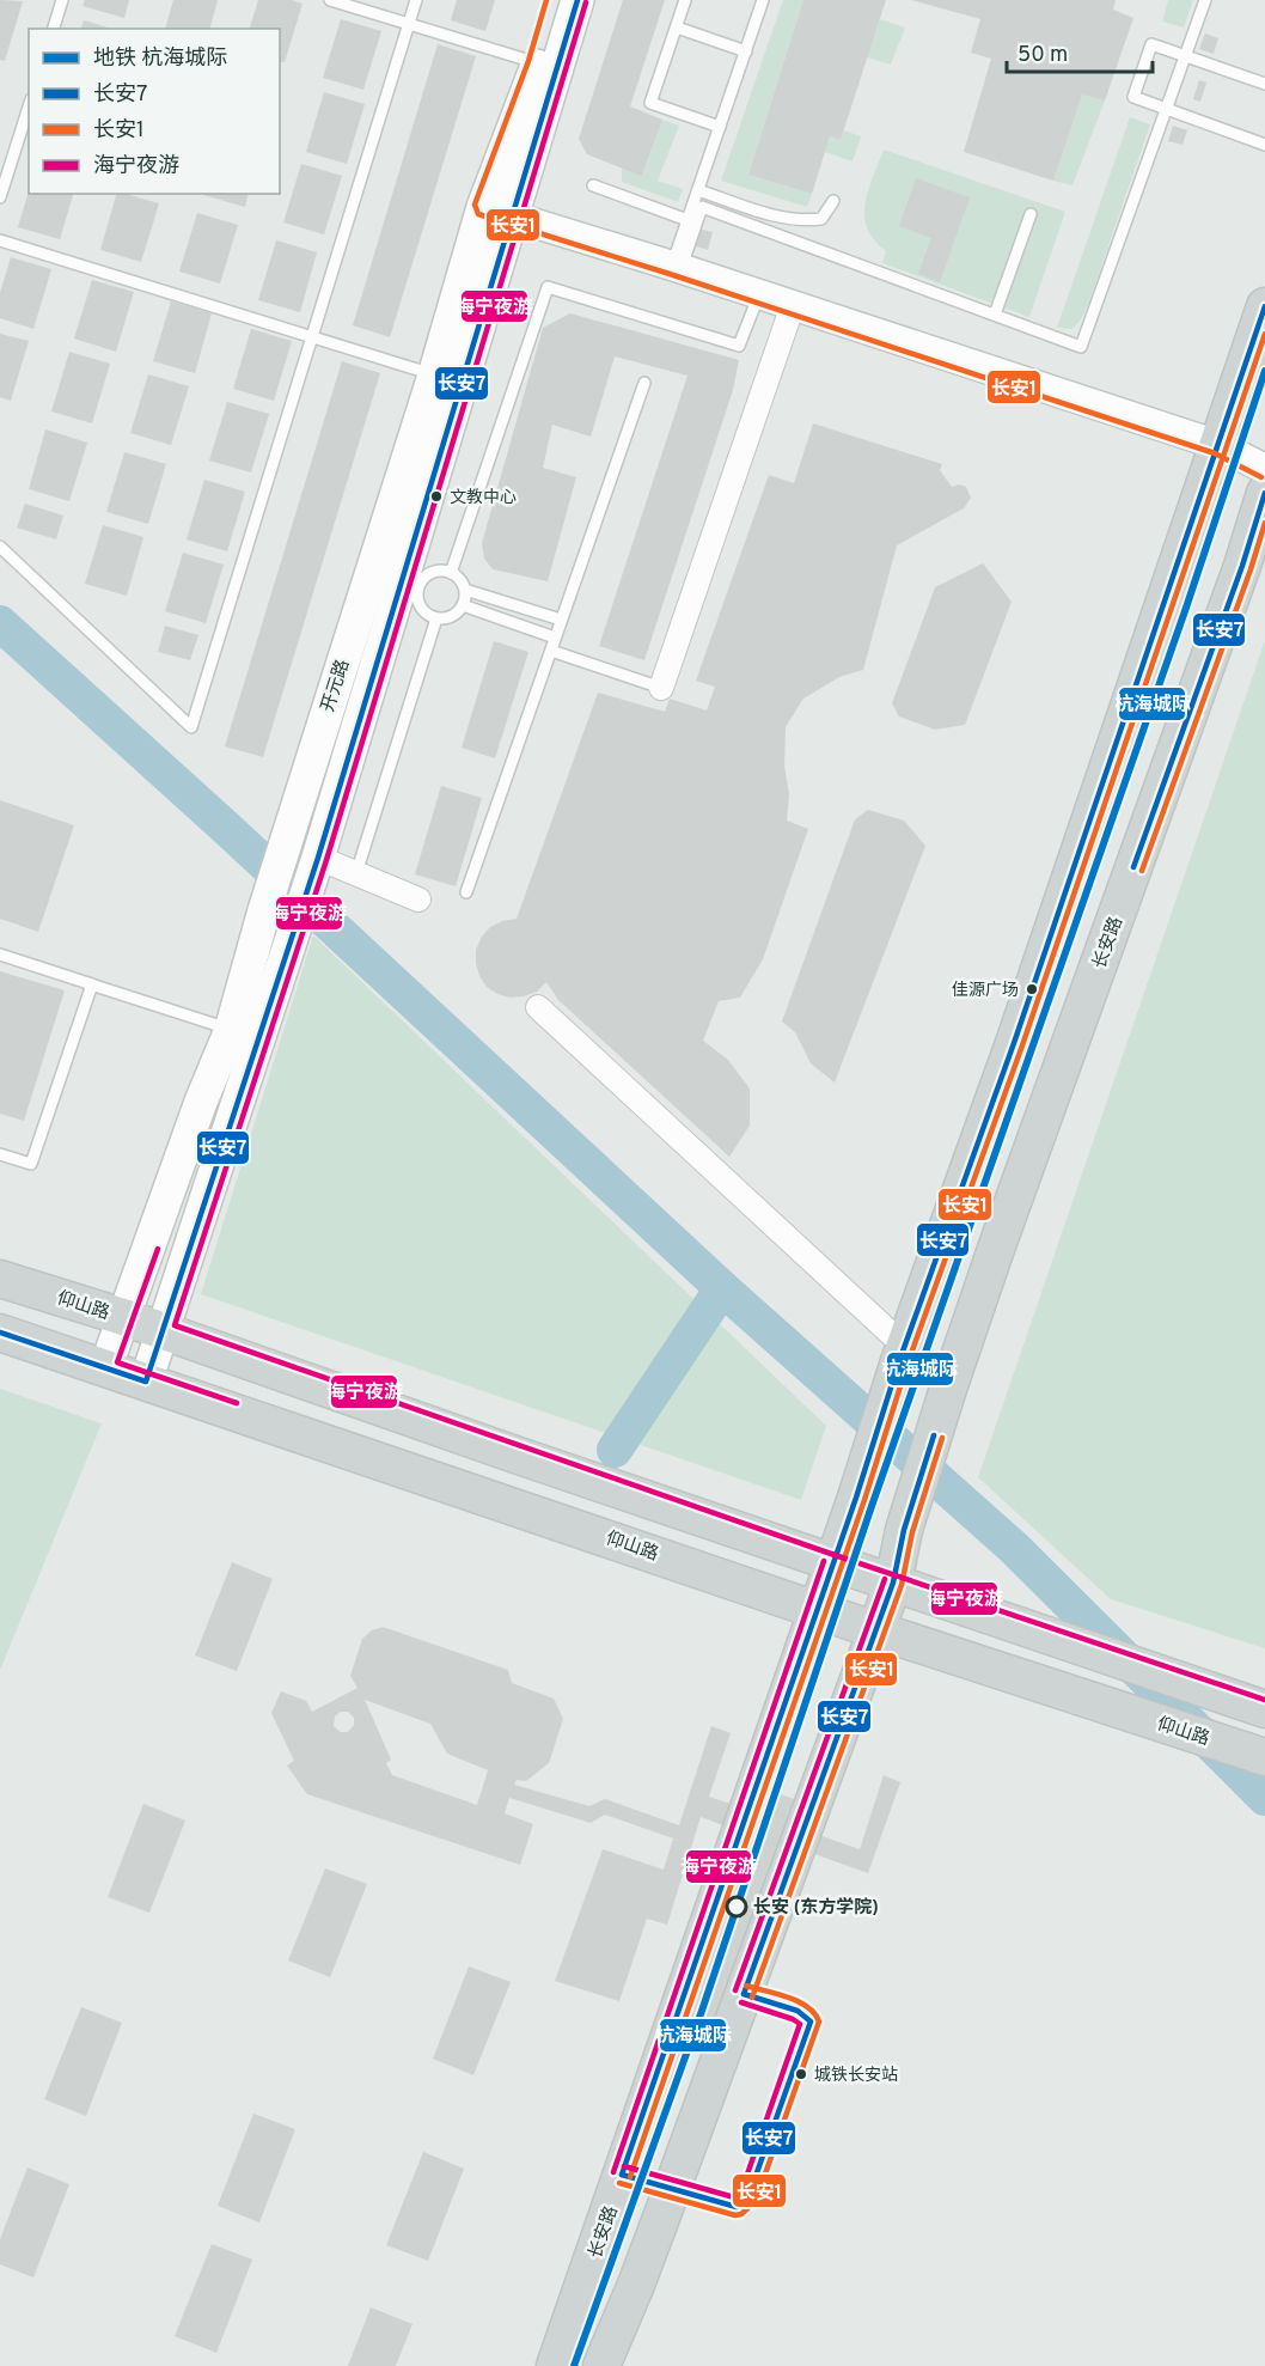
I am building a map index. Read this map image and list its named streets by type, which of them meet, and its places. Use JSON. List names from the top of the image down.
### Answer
{
  "streets": {
    "main road": ["开元路", "长安路", "仰山路"]
  },
  "crossings": [
    ["开元路", "仰山路"],
    ["长安路", "仰山路"]
  ],
  "places": [
    "文教中心",
    "佳源广场",
    "长安 (东方学院)",
    "城铁长安站"
  ],
  "lines": [
    "transit line 长安7",
    "transit line 长安1",
    "transit line 海宁夜游",
    "metro line 杭海城际"
  ],
  "legend": [
    "地铁 杭海城际",
    "长安7",
    "长安1",
    "海宁夜游"
  ],
  "scale_bar": "50 m"
}
